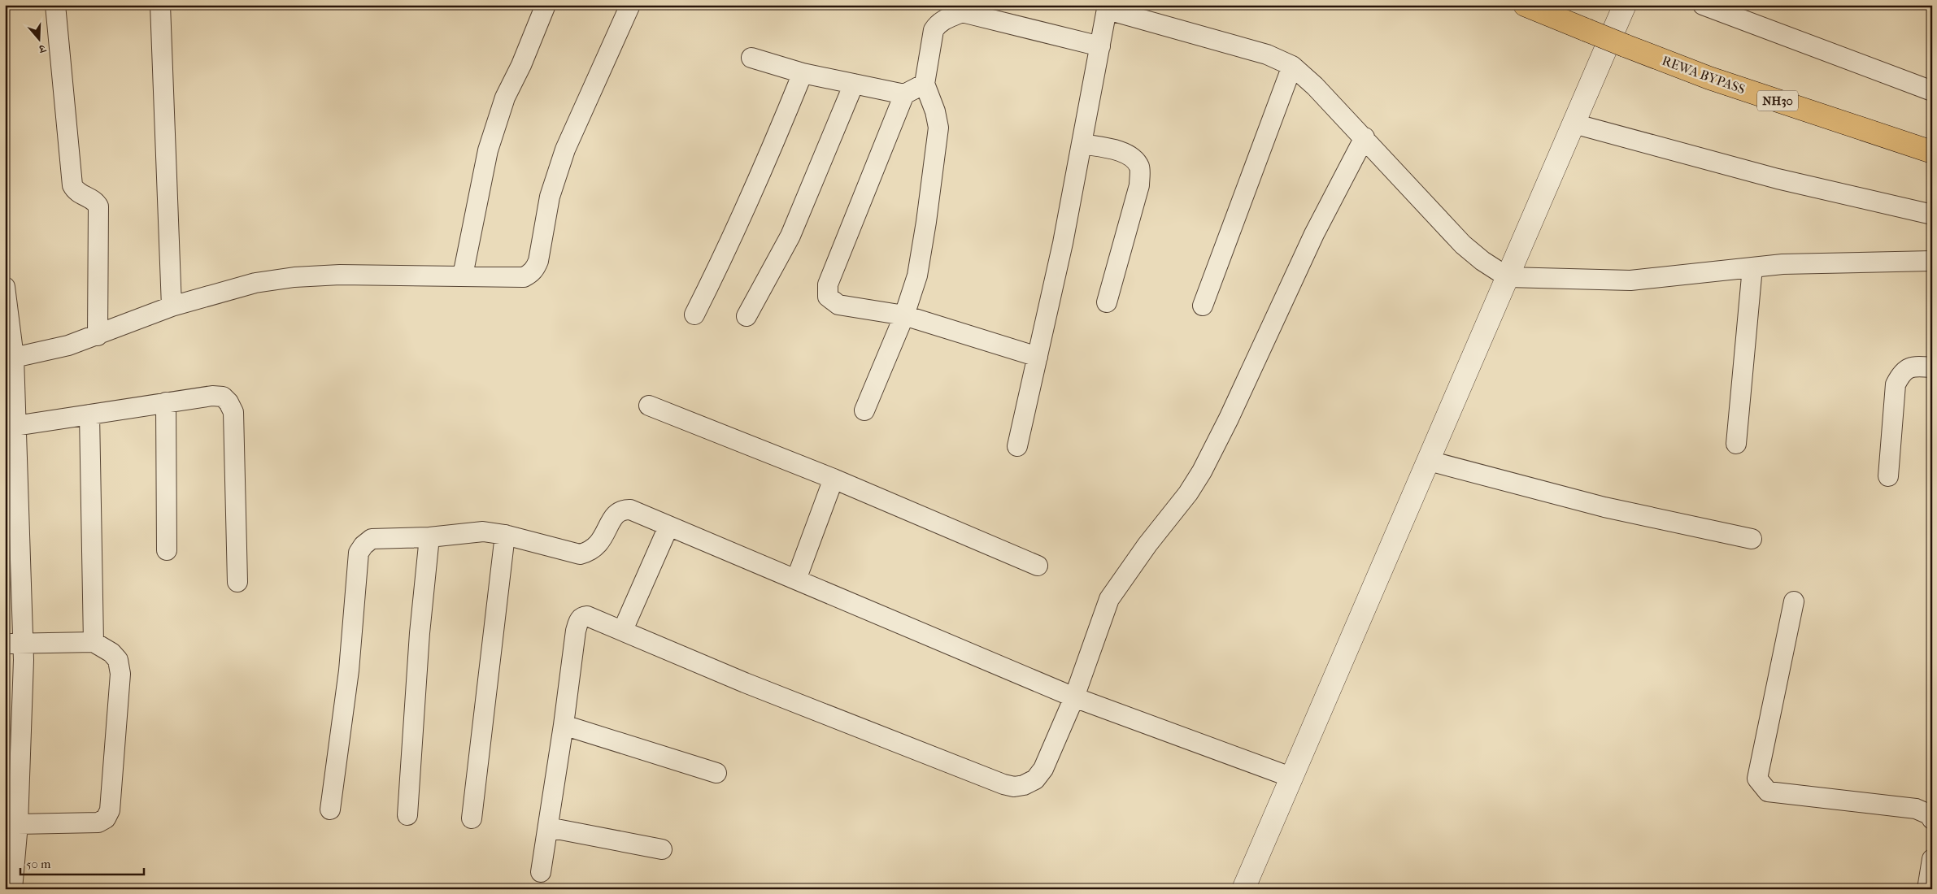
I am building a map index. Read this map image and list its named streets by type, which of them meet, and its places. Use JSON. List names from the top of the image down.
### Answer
{
  "streets": {
    "highway": ["REWA BYPASS", "NH30"]
  },
  "scale_bar": "50 m",
  "north": "bottom"
}
